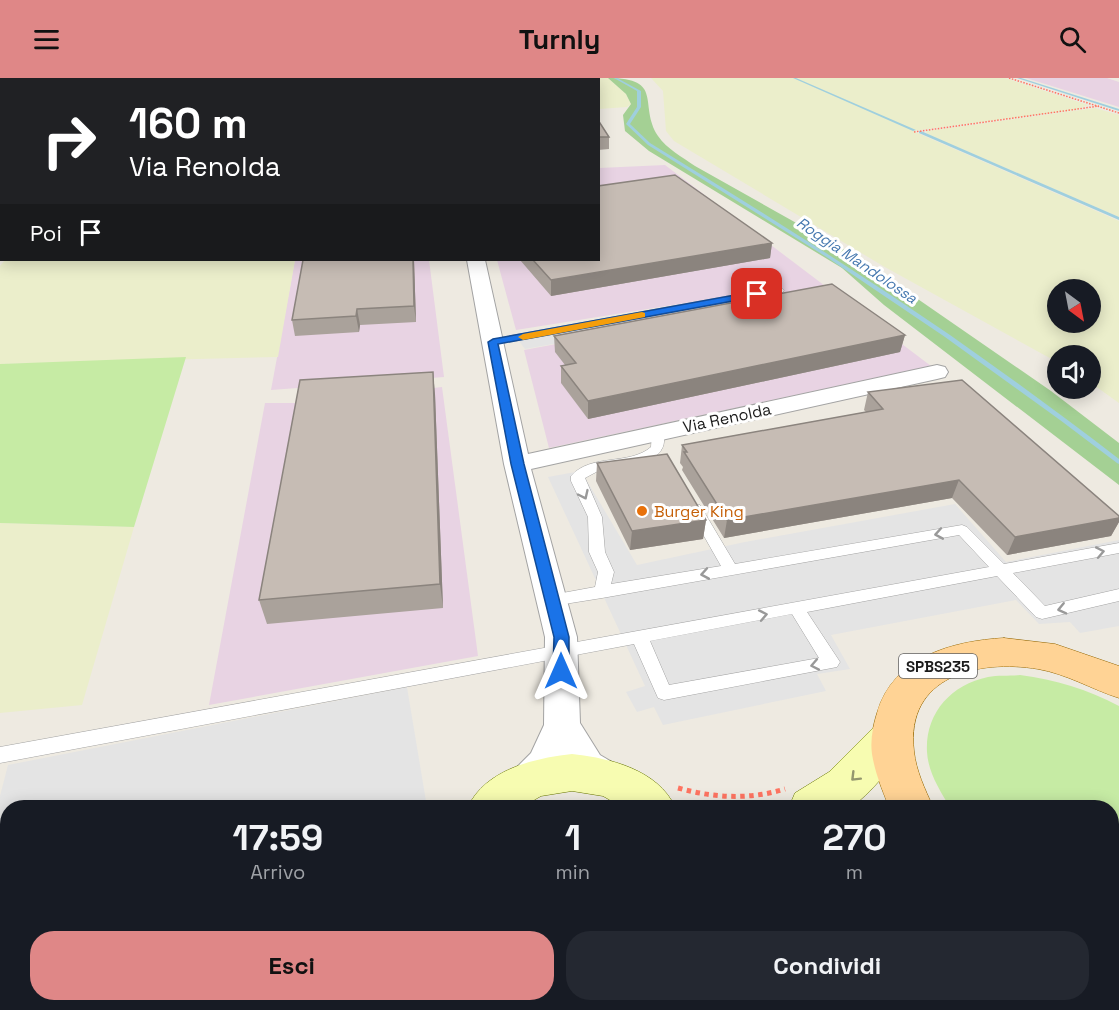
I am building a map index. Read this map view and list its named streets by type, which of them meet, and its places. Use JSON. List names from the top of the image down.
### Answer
{
  "streets": {
    "main road": ["SPBS235"],
    "street": ["Via Renolda"]
  },
  "water": ["Roggia Mandolossa"],
  "places": ["Burger King"],
  "north": "bottom right",
  "page": {
    "header": "Turnly",
    "turn": ["160 m", "Via Renolda"],
    "then": "Poi",
    "eta": [
      "17:59",
      "Arrivo",
      "1",
      "min",
      "270",
      "m"
    ],
    "buttons": ["Esci", "Condividi"]
  }
}
